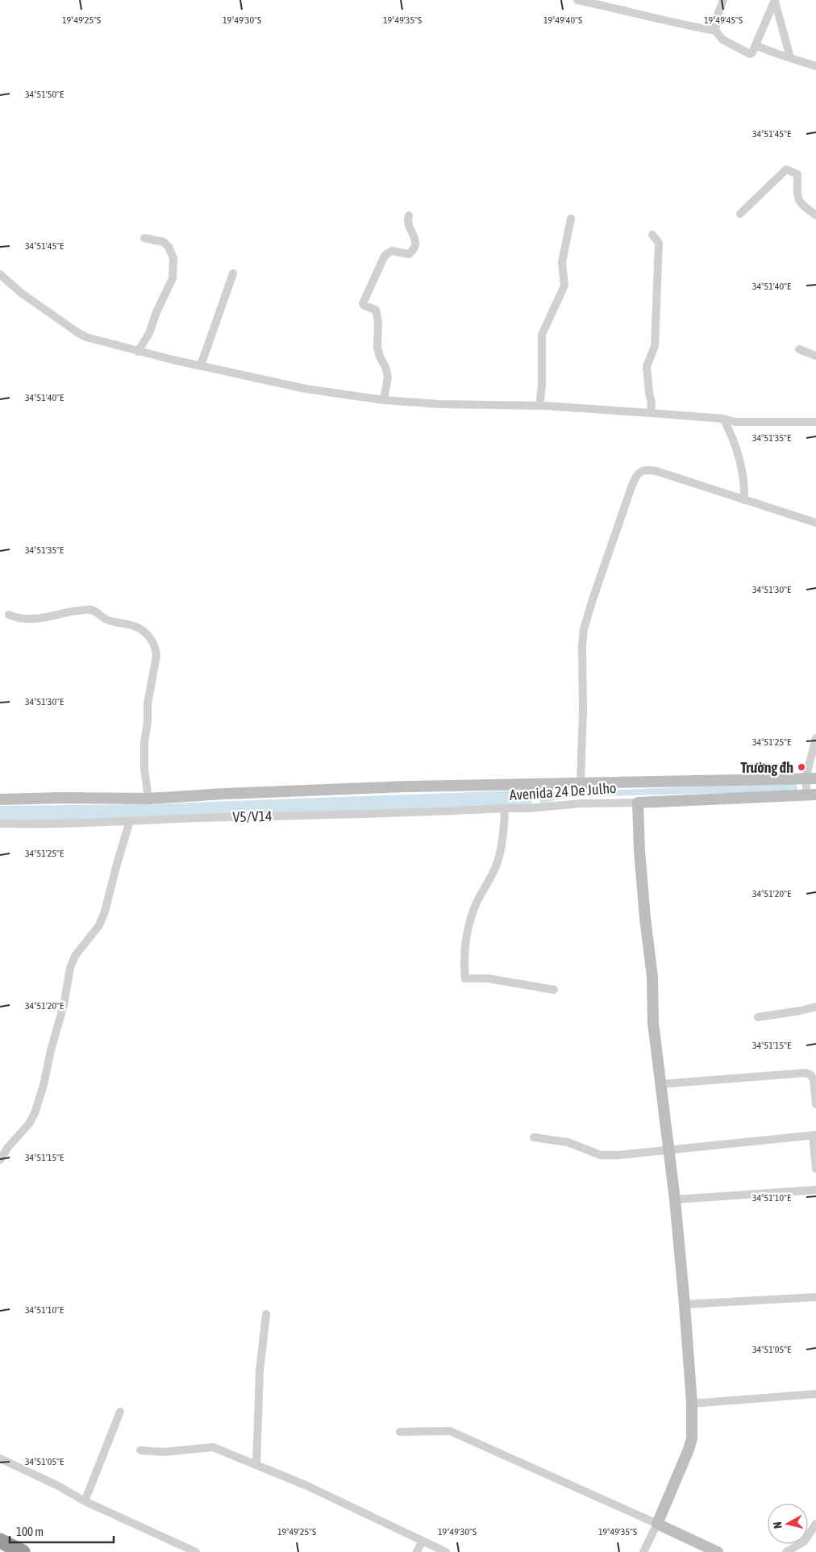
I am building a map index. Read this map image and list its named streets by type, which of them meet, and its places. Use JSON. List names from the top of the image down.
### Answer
{
  "streets": {
    "street": ["Avenida 24 De Julho", "V5/V14"]
  },
  "crossings": [
    ["Avenida 24 De Julho", "V5/V14"]
  ],
  "places": ["Trường đh"],
  "scale_bar": "100 m",
  "north": "left",
  "coordinates": [
    "19°49'25\"S",
    "19°49'30\"S",
    "19°49'35\"S",
    "19°49'40\"S",
    "19°49'45\"S",
    "34°51'50\"E",
    "34°51'45\"E",
    "34°51'40\"E",
    "34°51'35\"E",
    "34°51'30\"E",
    "34°51'25\"E",
    "34°51'20\"E",
    "34°51'15\"E",
    "34°51'10\"E",
    "34°51'05\"E"
  ]
}
